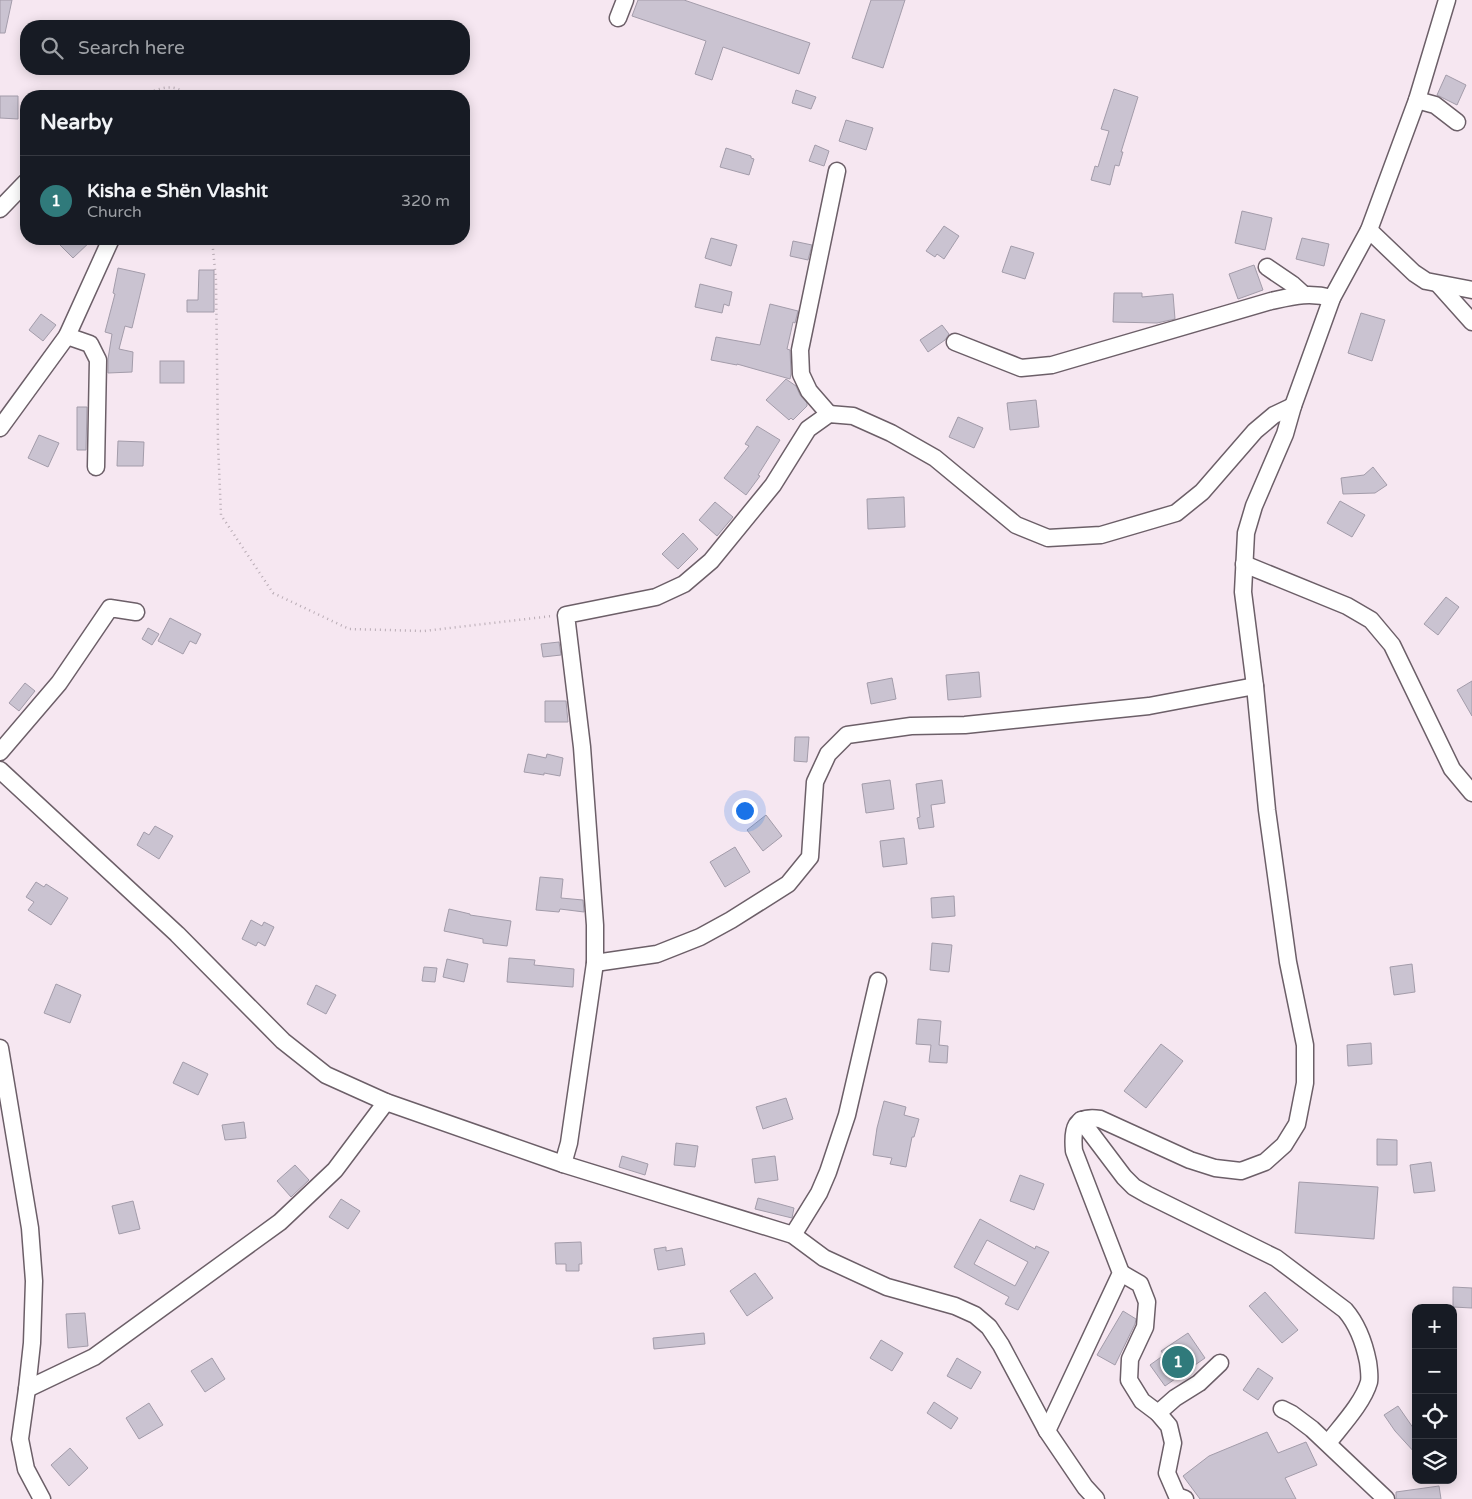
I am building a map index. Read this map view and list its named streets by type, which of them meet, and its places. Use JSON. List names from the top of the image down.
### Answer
{
  "page": {
    "search": "Search here",
    "heading": "Nearby",
    "list": [
      {
        "mark": "1",
        "name": "Kisha e Shën Vlashit",
        "note": "Church",
        "value": "320 m"
      }
    ],
    "map_buttons": ["+", "−"],
    "pins": "1"
  }
}
